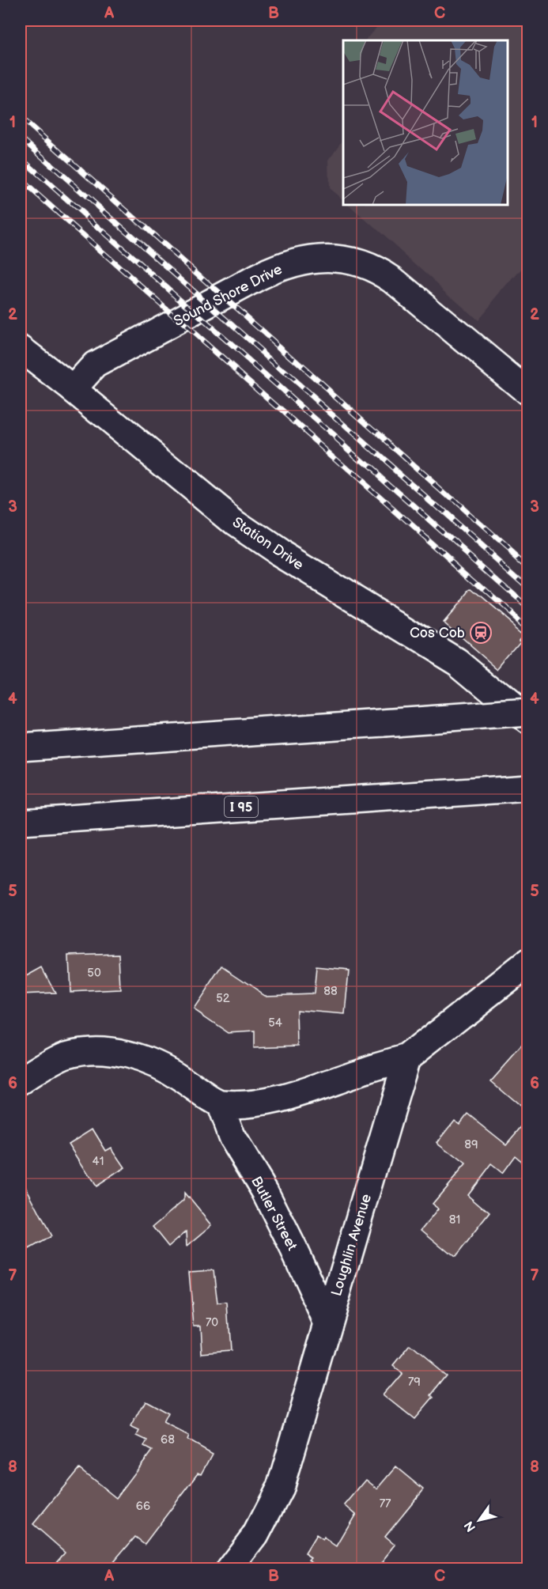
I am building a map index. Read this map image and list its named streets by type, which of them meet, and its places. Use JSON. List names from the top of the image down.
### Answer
{
  "streets": {
    "main road": [
      "Sound Shore Drive",
      "Station Drive",
      "I 95",
      "Butler Street",
      "Loughlin Avenue"
    ]
  },
  "crossings": [
    ["Sound Shore Drive", "Station Drive"],
    ["Butler Street", "Loughlin Avenue"]
  ],
  "places": {
    "station": ["Cos Cob"]
  },
  "house_numbers": [
    "50",
    "88",
    "52",
    "54",
    "89",
    "41",
    "81",
    "70",
    "79",
    "68",
    "77",
    "66"
  ],
  "north": "bottom left",
  "grid": {
    "columns": ["A", "B", "C"],
    "rows": [
      "1",
      "2",
      "3",
      "4",
      "5",
      "6",
      "7",
      "8"
    ]
  }
}
